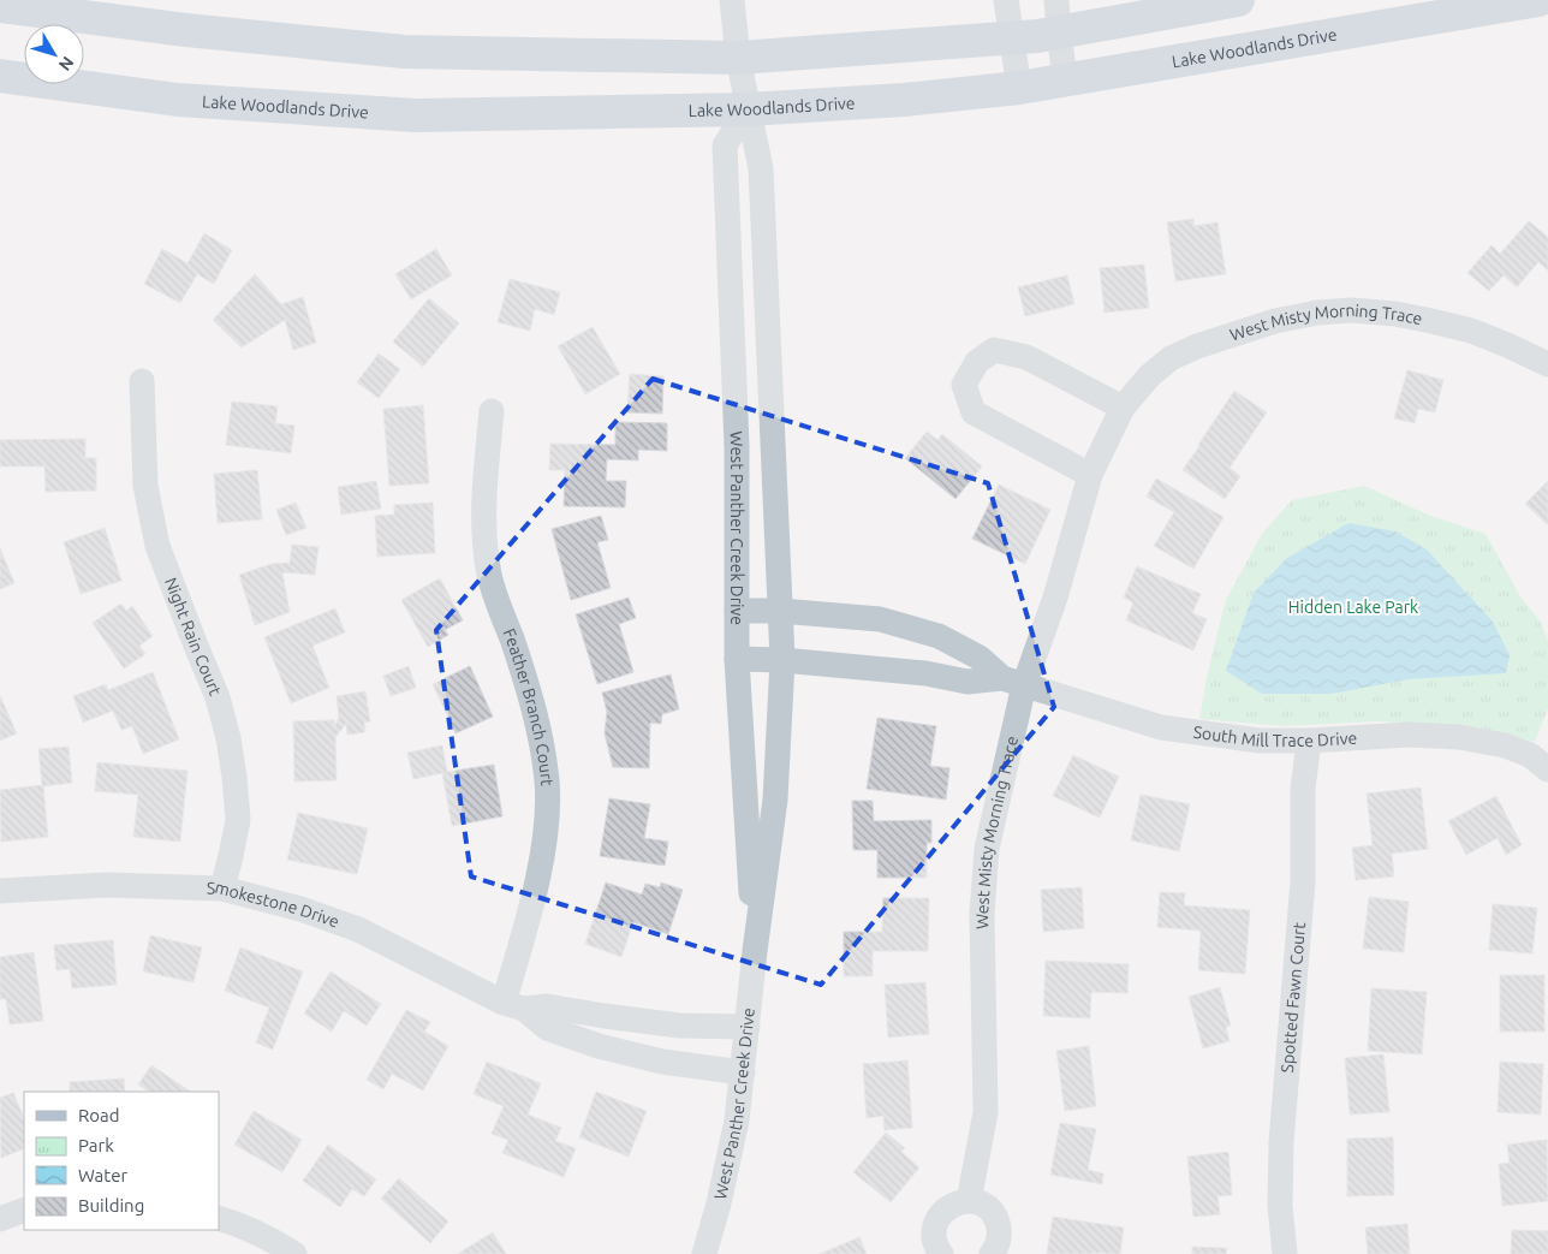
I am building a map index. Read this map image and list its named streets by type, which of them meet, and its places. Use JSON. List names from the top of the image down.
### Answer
{
  "streets": {
    "main road": ["Lake Woodlands Drive"],
    "street": [
      "West Misty Morning Trace",
      "West Panther Creek Drive",
      "Night Rain Court",
      "Feather Branch Court",
      "South Mill Trace Drive",
      "Smokestone Drive",
      "Spotted Fawn Court"
    ]
  },
  "crossings": [
    ["Lake Woodlands Drive", "West Panther Creek Drive"],
    ["West Misty Morning Trace", "South Mill Trace Drive"],
    ["West Panther Creek Drive", "South Mill Trace Drive"],
    ["West Panther Creek Drive", "Smokestone Drive"],
    ["Night Rain Court", "Smokestone Drive"],
    ["Feather Branch Court", "Smokestone Drive"],
    ["South Mill Trace Drive", "Spotted Fawn Court"]
  ],
  "parks": ["Hidden Lake Park"],
  "legend": [
    "Road",
    "Park",
    "Water",
    "Building"
  ],
  "north": "bottom right"
}
